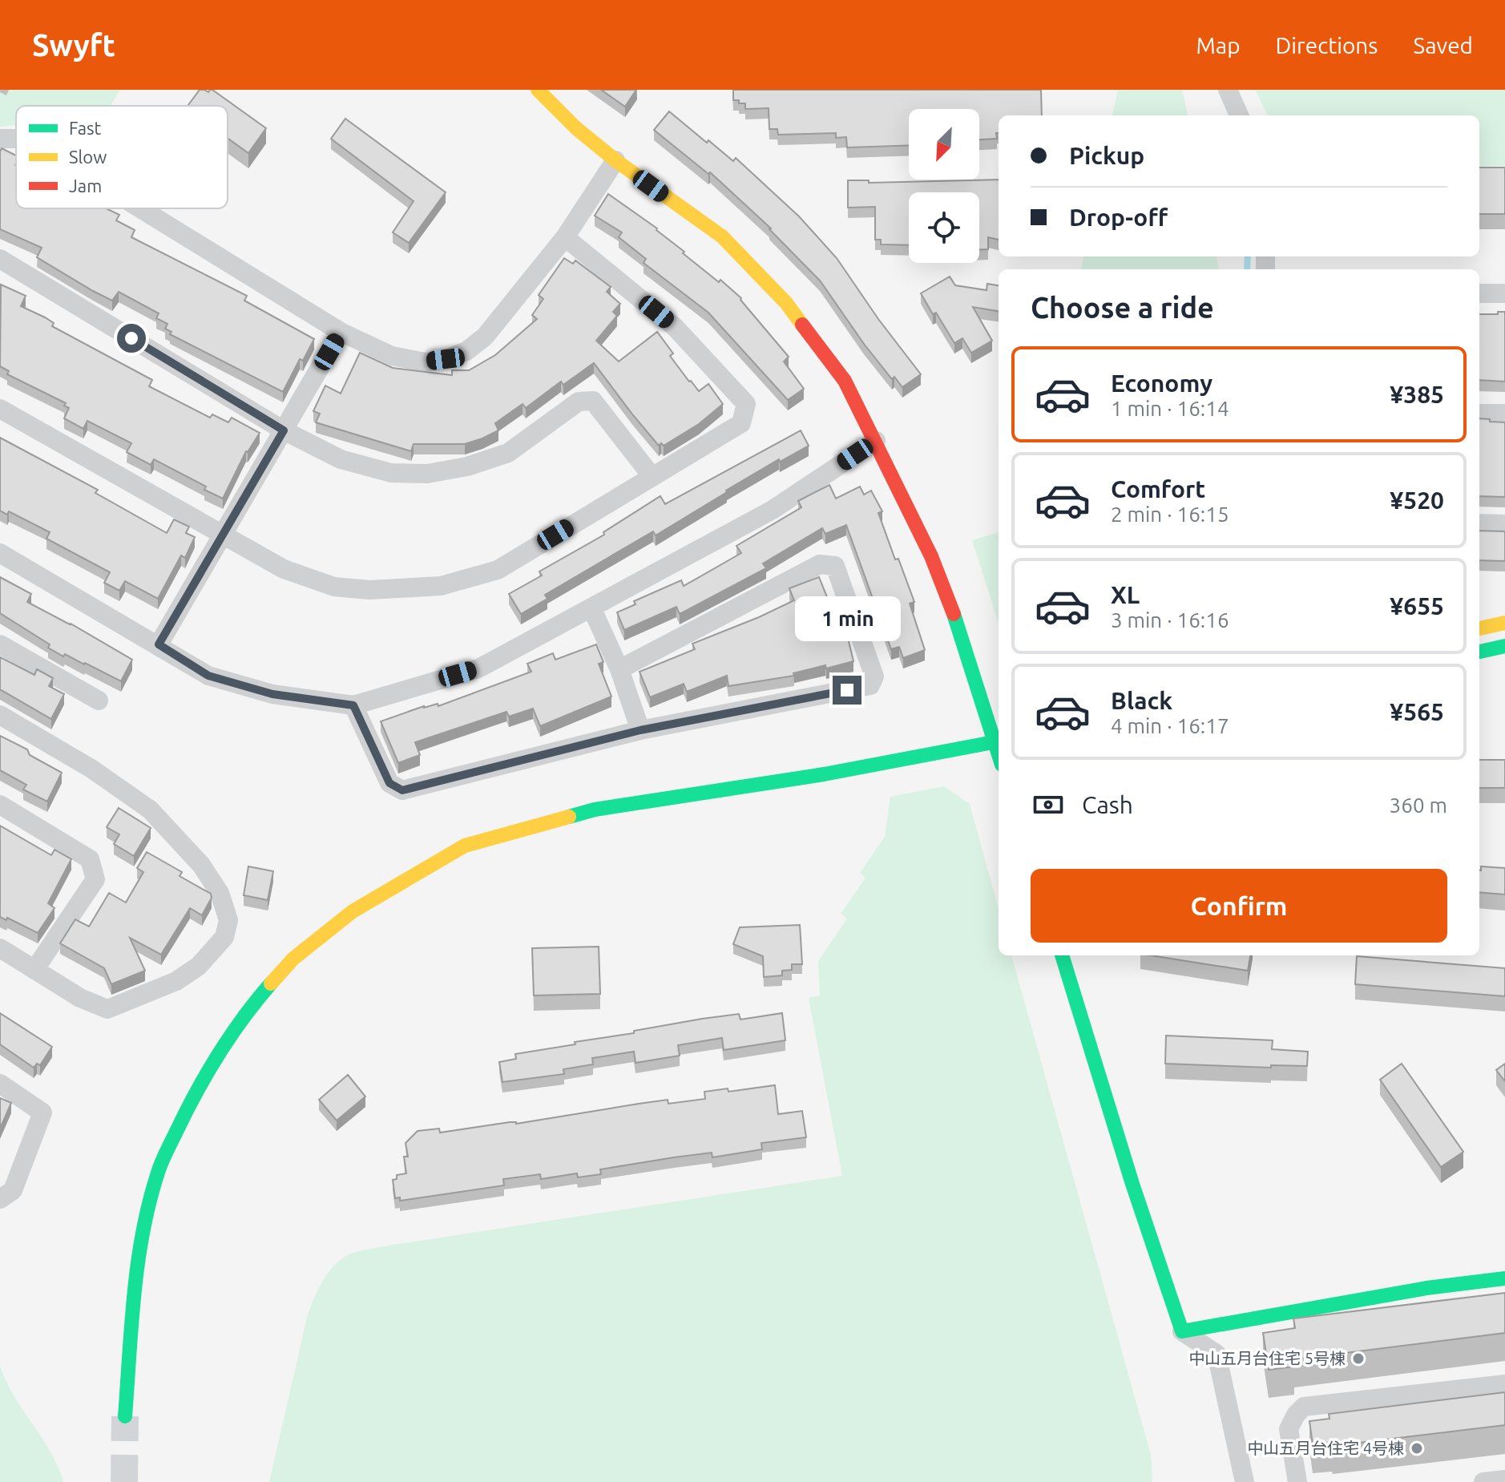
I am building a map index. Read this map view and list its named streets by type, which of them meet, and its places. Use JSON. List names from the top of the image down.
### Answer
{
  "places": ["中山五月台住宅 5号棟", "中山五月台住宅 4号棟"],
  "legend": ["Fast", "Slow", "Jam"],
  "north": "bottom left",
  "page": {
    "header": "Swyft",
    "nav": ["Map", "Directions", "Saved"],
    "banner": ["Pickup", "Drop-off"],
    "heading": "Choose a ride",
    "list": [
      {
        "name": "Economy",
        "note": "1 min · 16:14",
        "value": "¥385"
      },
      {
        "name": "Comfort",
        "note": "2 min · 16:15",
        "value": "¥520"
      },
      {
        "name": "XL",
        "note": "3 min · 16:16",
        "value": "¥655"
      },
      {
        "name": "Black",
        "note": "4 min · 16:17",
        "value": "¥565"
      }
    ],
    "bubble": "1 min",
    "pay": ["Cash", "360 m"],
    "buttons": "Confirm"
  }
}
